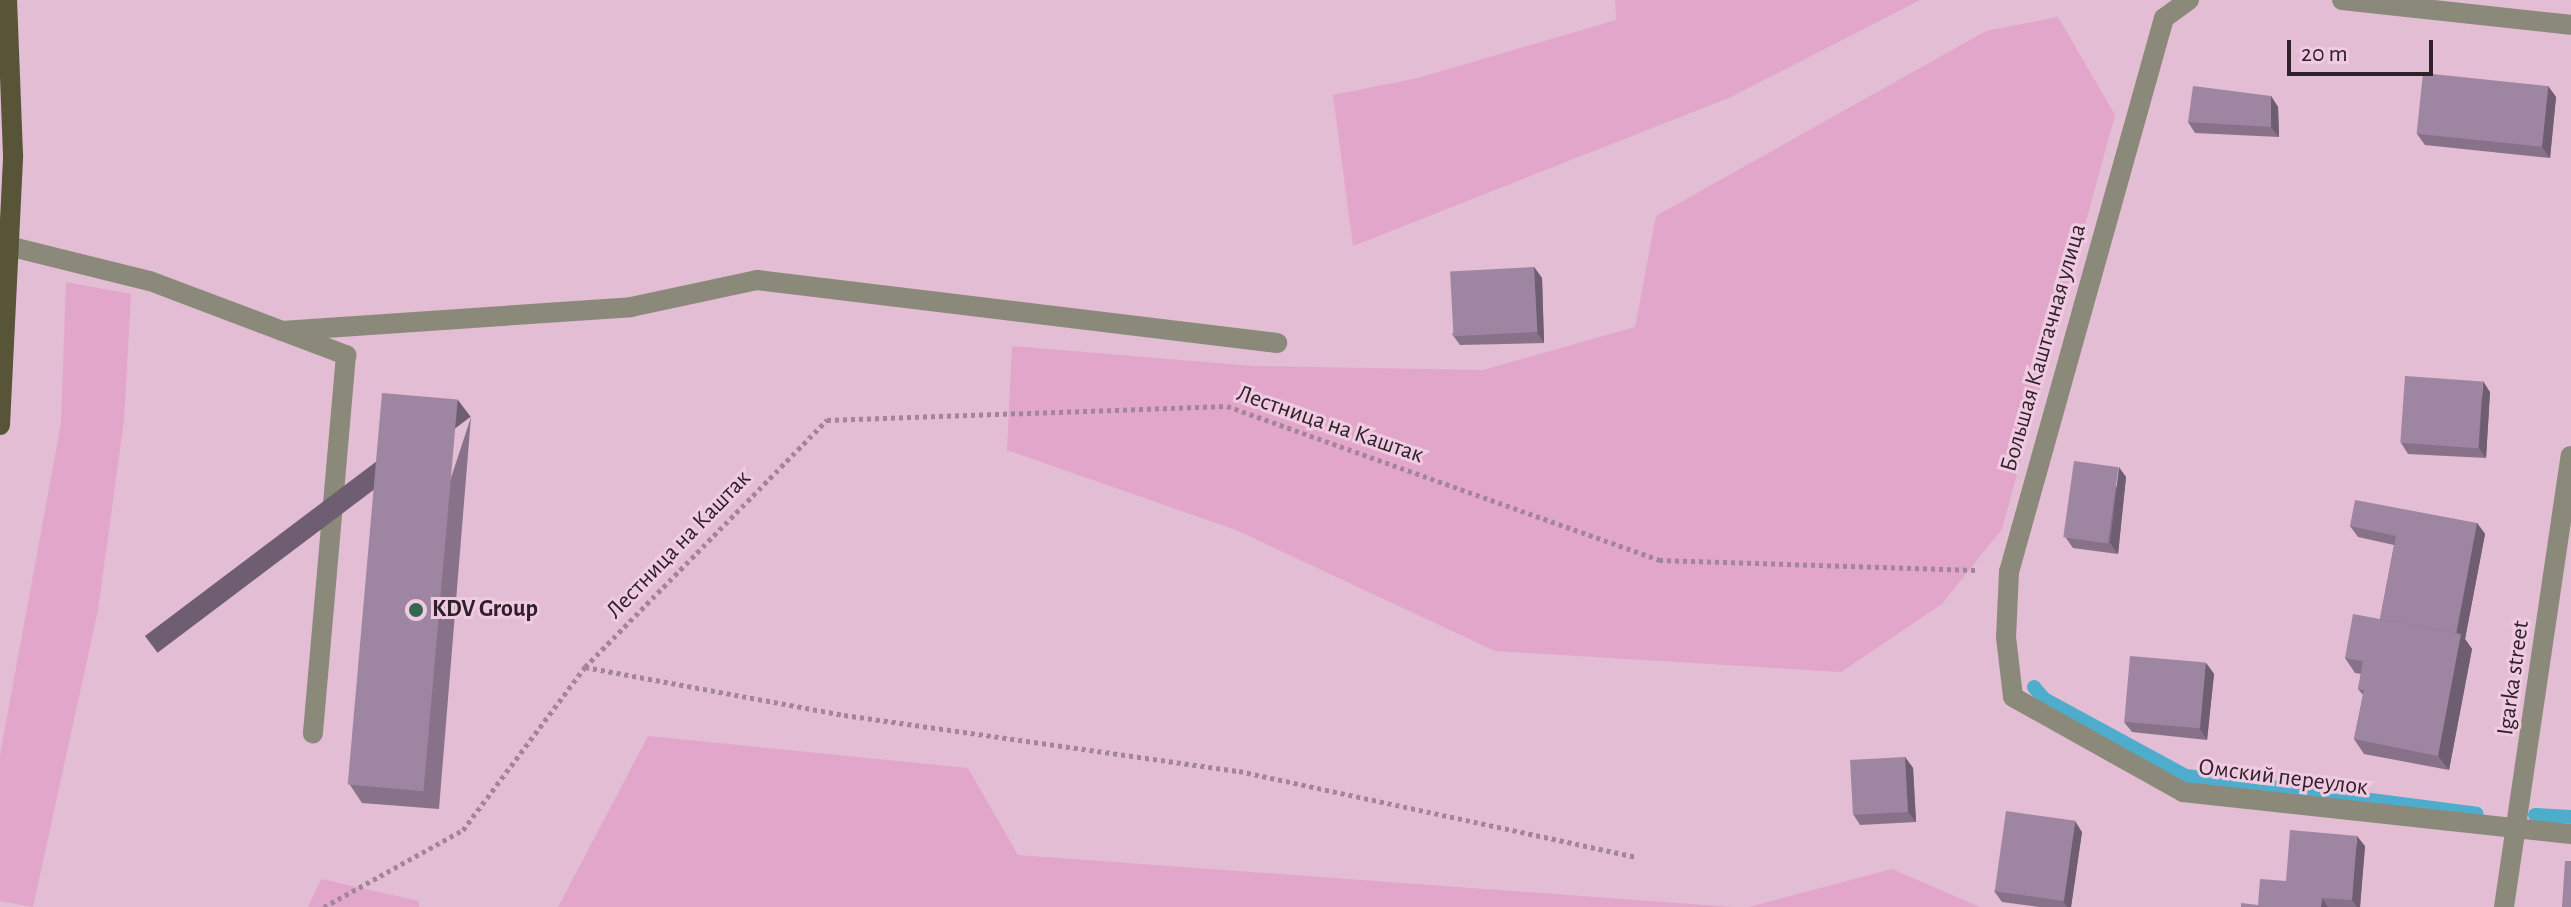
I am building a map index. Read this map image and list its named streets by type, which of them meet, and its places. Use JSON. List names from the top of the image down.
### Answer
{
  "streets": {
    "street": ["Большая Каштачная улица", "Igarka street", "Омский переулок"],
    "path": ["Лестница на Каштак"]
  },
  "crossings": [
    ["Большая Каштачная улица", "Лестница на Каштак"],
    ["Большая Каштачная улица", "Омский переулок"],
    ["Igarka street", "Омский переулок"]
  ],
  "places": ["KDV Group"],
  "scale_bar": "20 m"
}
